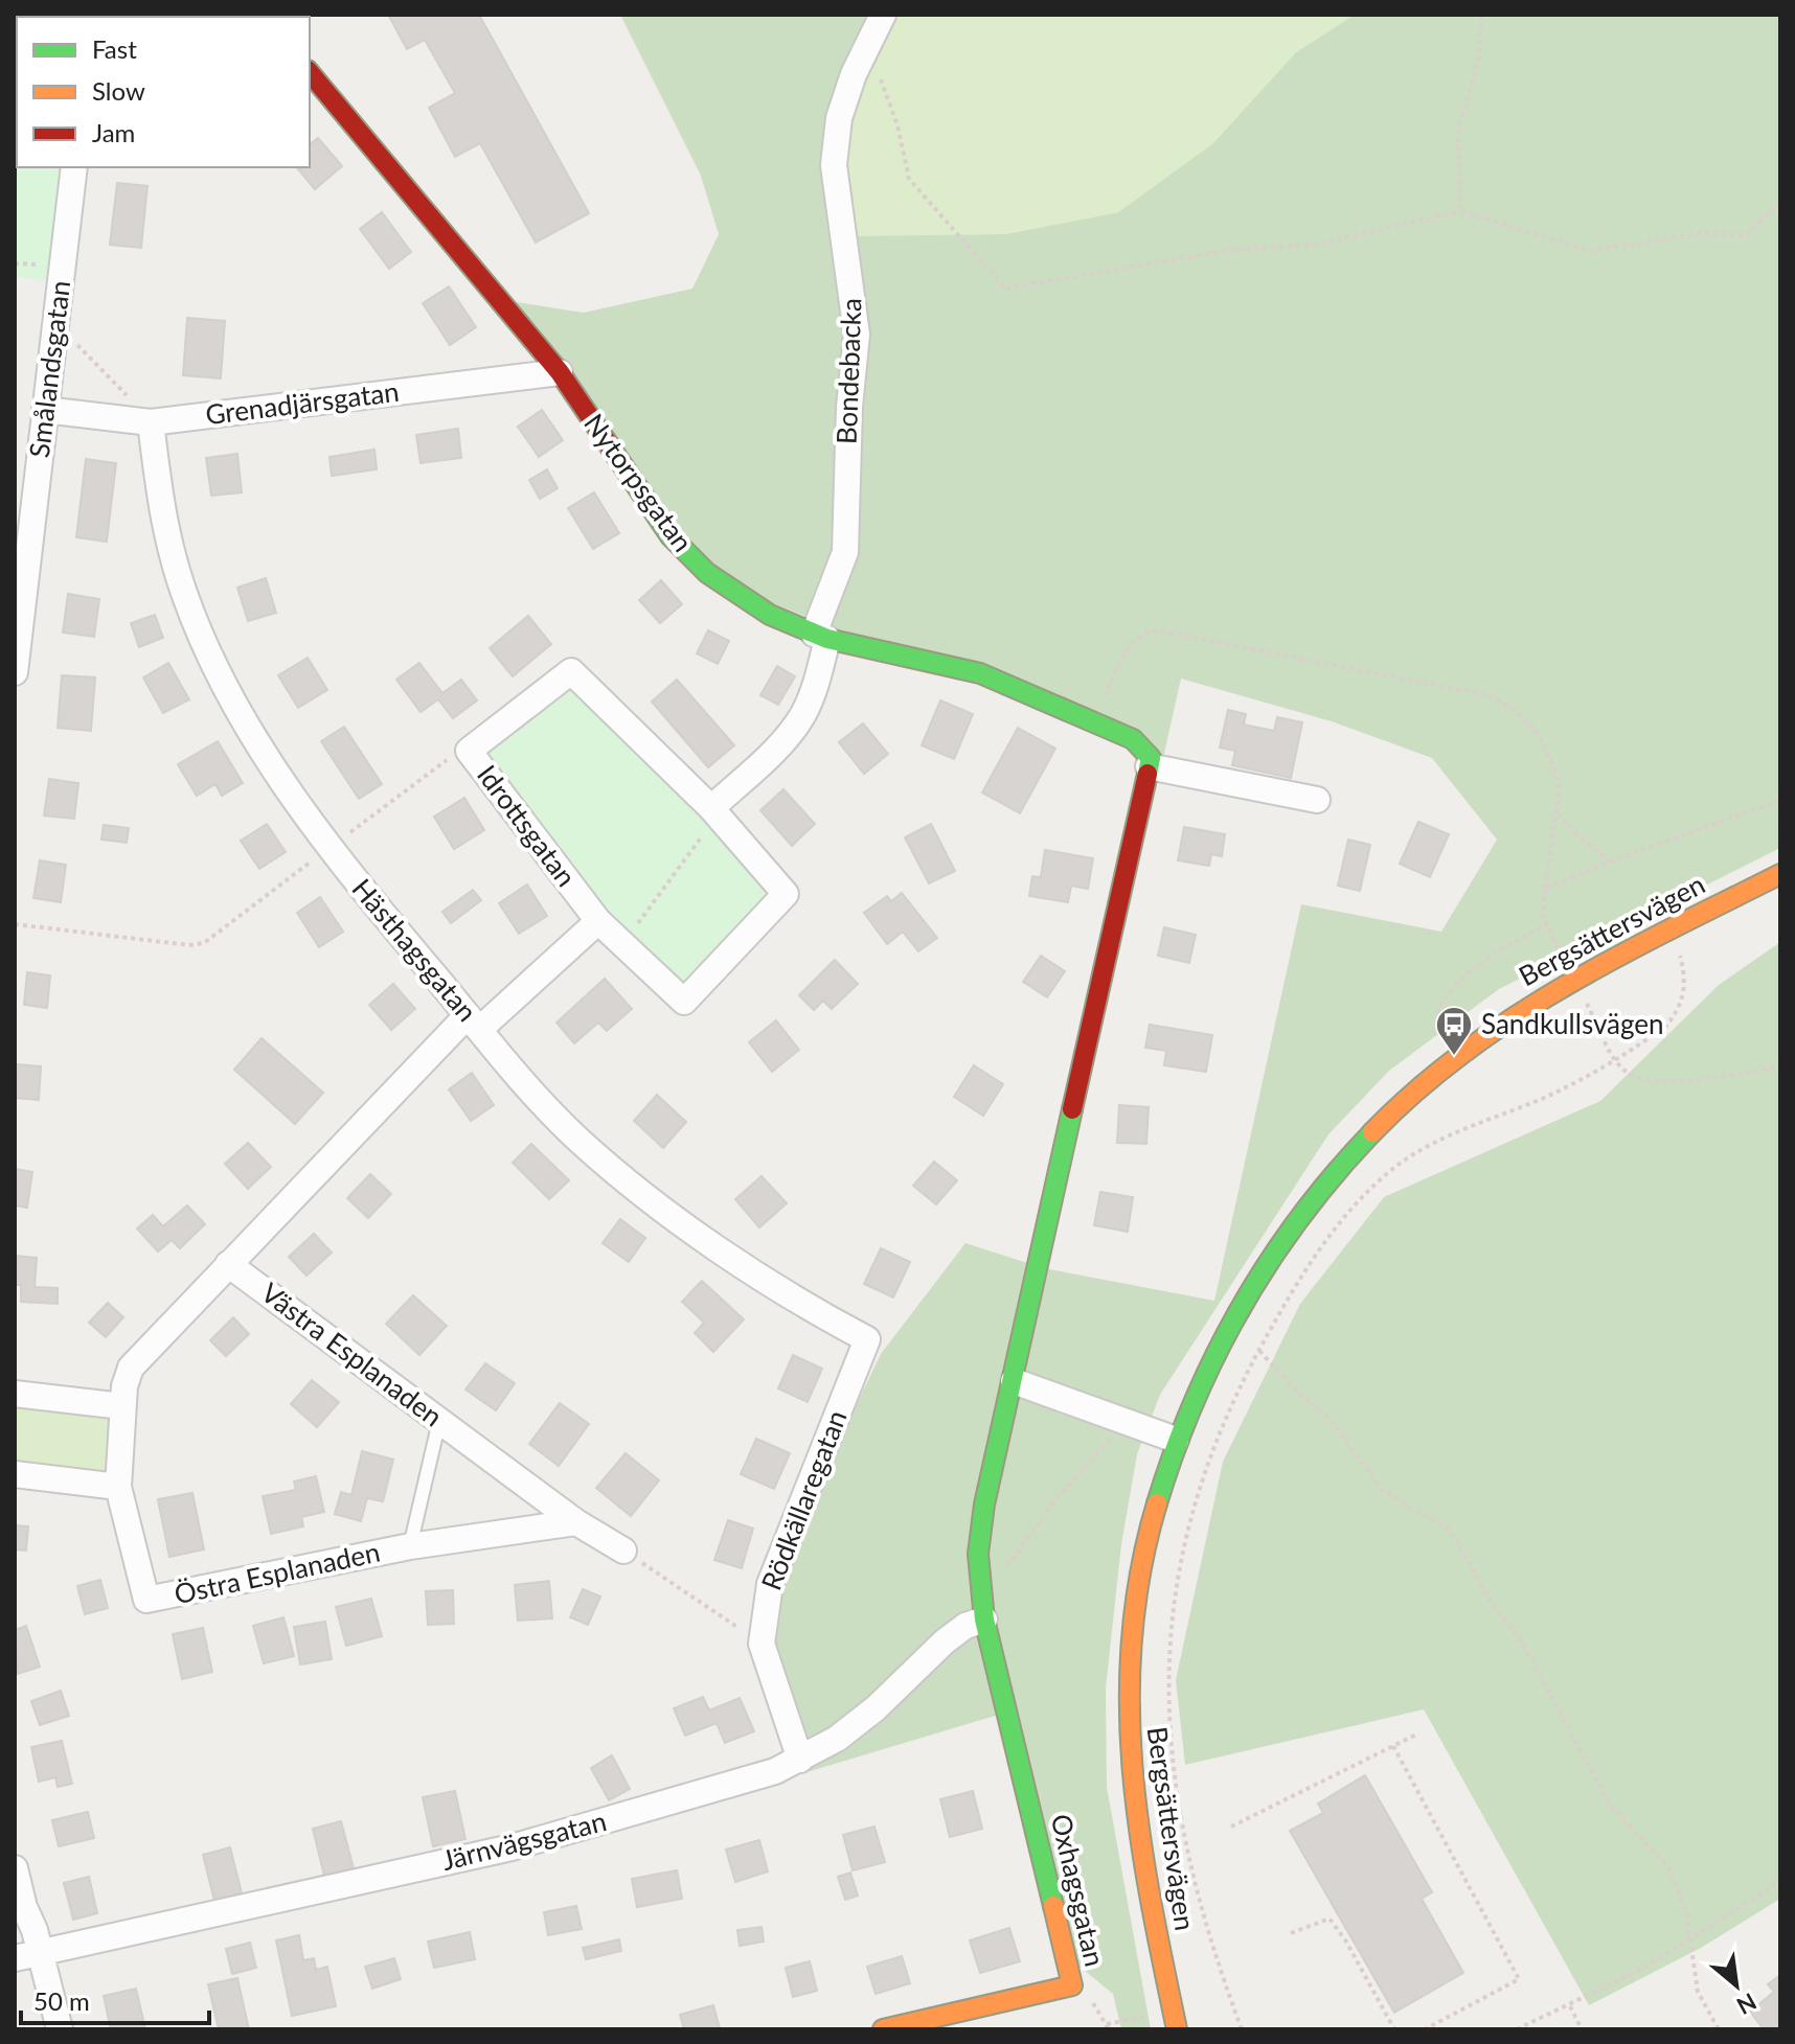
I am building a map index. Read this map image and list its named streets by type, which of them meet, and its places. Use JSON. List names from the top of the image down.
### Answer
{
  "streets": {
    "street": [
      "Smålandsgatan",
      "Bondebacka",
      "Grenadjärsgatan",
      "Nytorpsgatan",
      "Idrottsgatan",
      "Bergsättersvägen",
      "Hästhagsgatan",
      "Västra Esplanaden",
      "Rödkällaregatan",
      "Östra Esplanaden",
      "Järnvägsgatan",
      "Oxhagsgatan"
    ]
  },
  "crossings": [
    ["Smålandsgatan", "Grenadjärsgatan"],
    ["Bondebacka", "Nytorpsgatan"],
    ["Grenadjärsgatan", "Nytorpsgatan"],
    ["Grenadjärsgatan", "Hästhagsgatan"],
    ["Hästhagsgatan", "Rödkällaregatan"],
    ["Västra Esplanaden", "Östra Esplanaden"],
    ["Rödkällaregatan", "Järnvägsgatan"],
    ["Järnvägsgatan", "Oxhagsgatan"]
  ],
  "places": {
    "bus stop": ["Sandkullsvägen"]
  },
  "legend": ["Fast", "Slow", "Jam"],
  "scale_bar": "50 m",
  "north": "bottom right"
}
